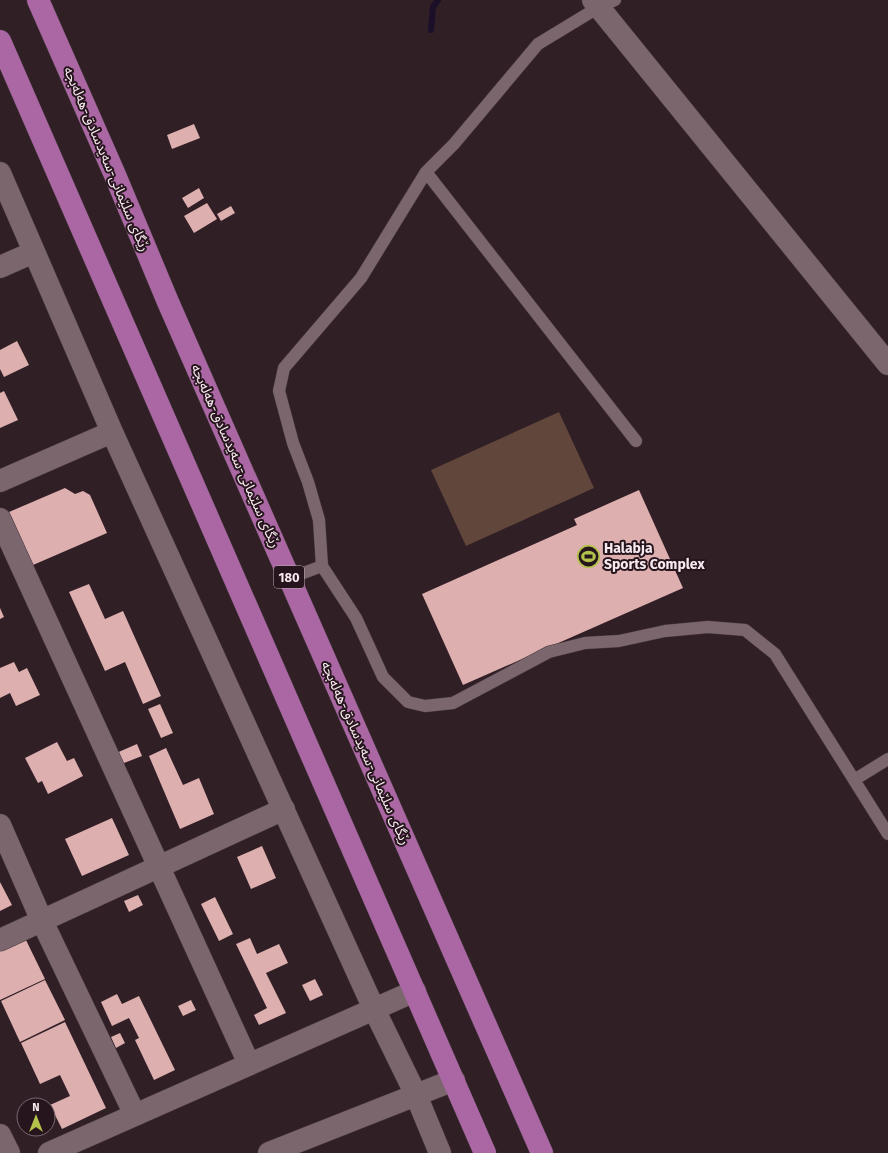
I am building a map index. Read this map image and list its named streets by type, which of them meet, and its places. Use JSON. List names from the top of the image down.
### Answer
{
  "streets": {
    "highway": ["رێگای سلێمانی-سەیدسادق-هەلەبجە", "180"]
  },
  "places": {
    "sports": ["Halabja Sports Complex"]
  },
  "north": "top"
}
